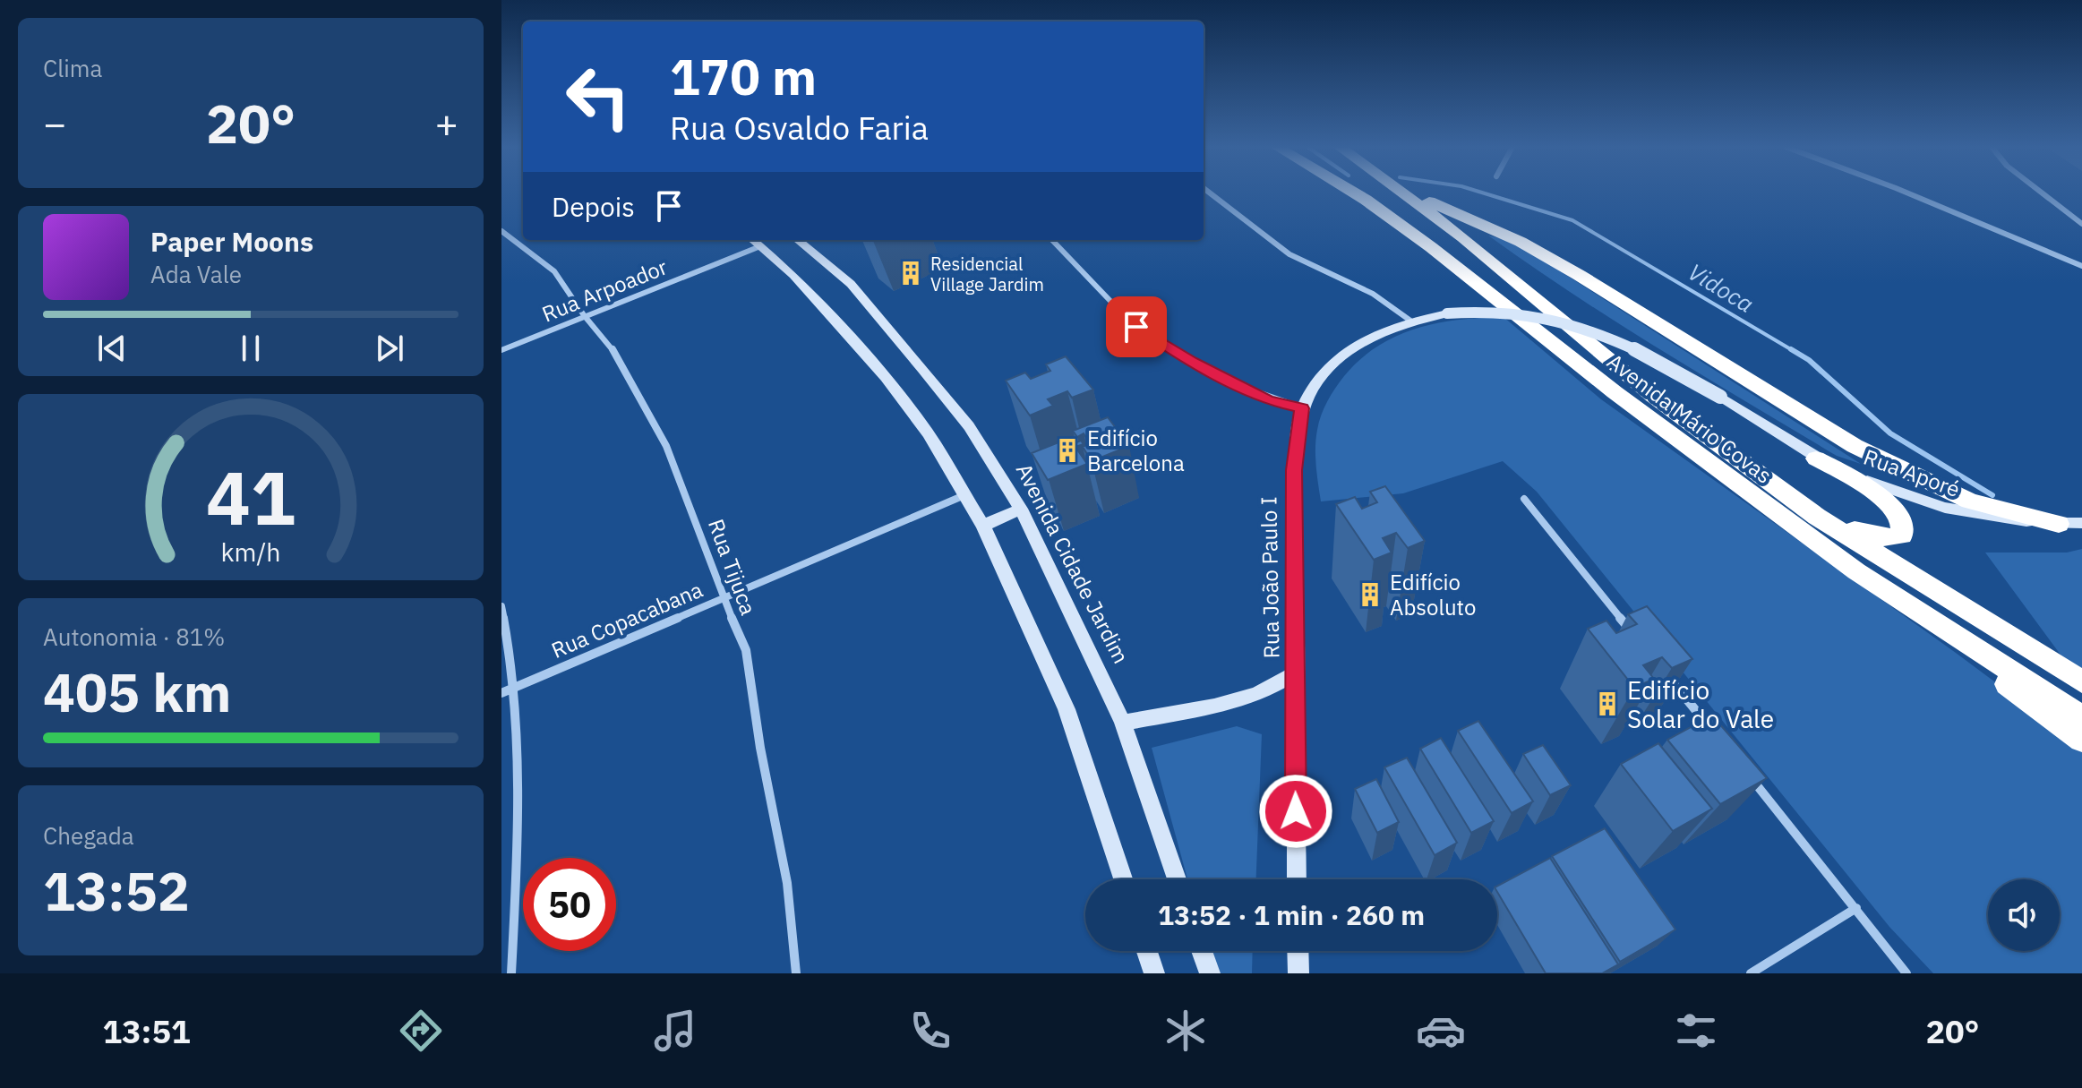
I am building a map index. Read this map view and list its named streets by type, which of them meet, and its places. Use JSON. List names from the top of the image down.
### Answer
{
  "streets": {
    "highway": ["Avenida Mário Covas"],
    "main road": ["Rua Aporé", "Avenida Cidade Jardim", "Rua João Paulo I"],
    "street": ["Rua Arpoador", "Rua Tijuca", "Rua Copacabana"]
  },
  "crossings": [
    ["Rua Arpoador", "Rua Tijuca"],
    ["Rua Aporé", "Rua João Paulo I"],
    ["Rua Tijuca", "Rua Copacabana"]
  ],
  "water": ["Vidoca"],
  "places": {
    "building": [
      "Residencial Village Jardim",
      "Edifício Barcelona",
      "Edifício Absoluto",
      "Edifício Solar do Vale"
    ]
  },
  "page": {
    "tile": [
      "Clima",
      ["Autonomia · 81%", "405 km"],
      ["Chegada", "13:52"]
    ],
    "turn": ["170 m", "Rua Osvaldo Faria"],
    "heat": ["−", "20°", "+"],
    "then": "Depois",
    "song": ["Paper Moons", "Ada Vale"],
    "limit": "50",
    "trip": "13:52 · 1 min · 260 m",
    "tabs": ["13:51", "20°"],
    "gauge": ["41", "km/h"]
  }
}
